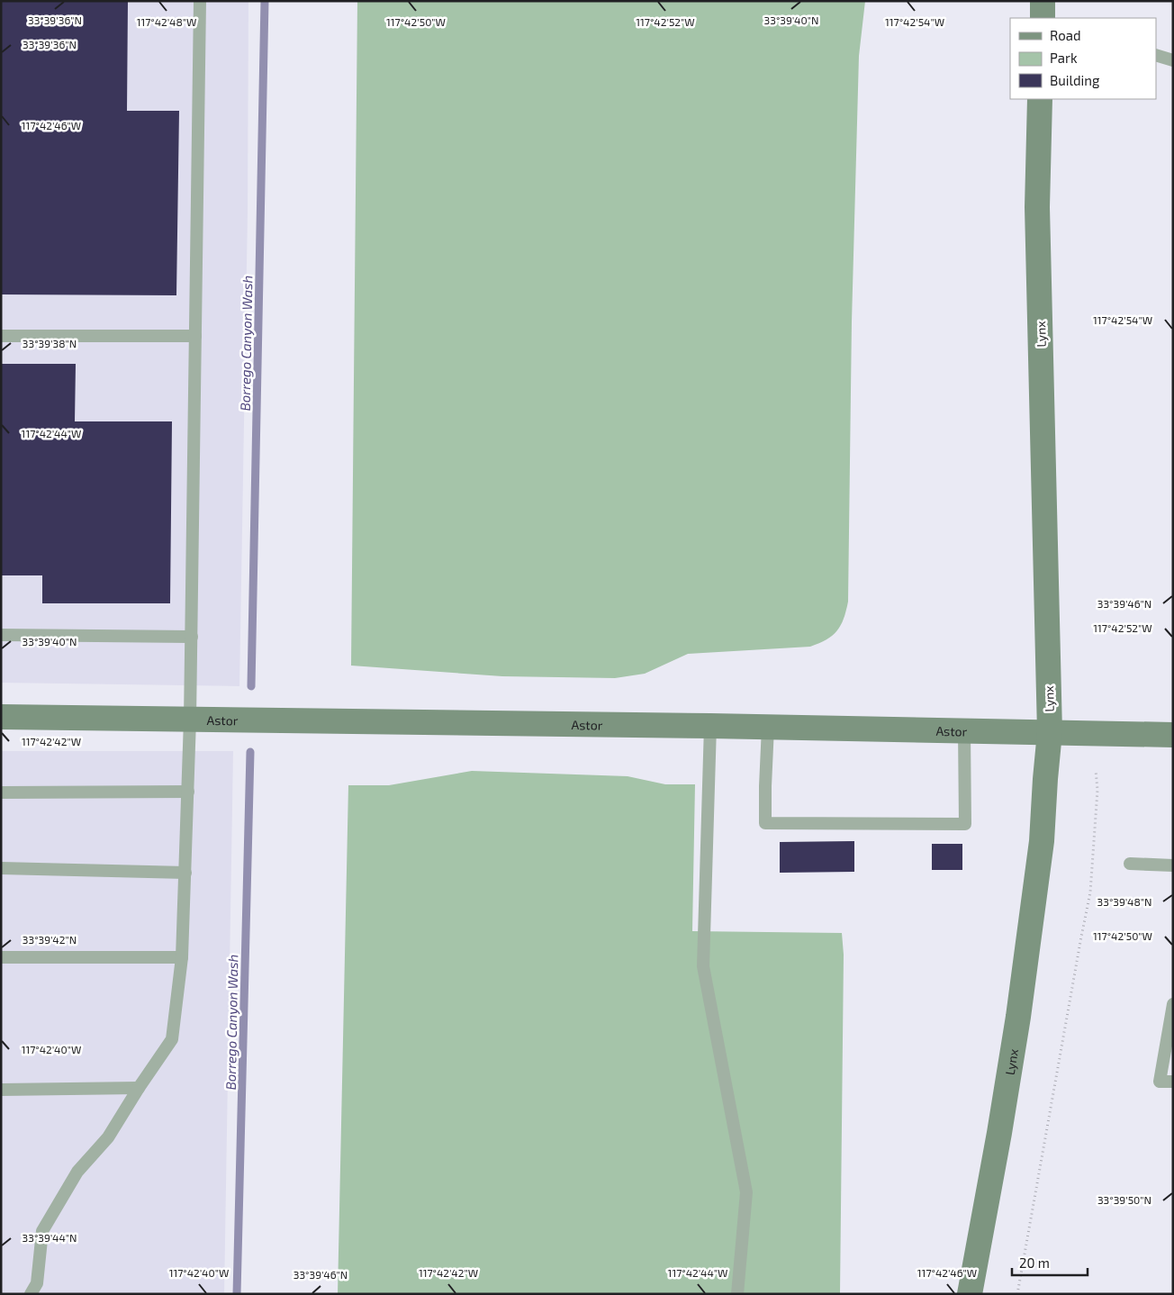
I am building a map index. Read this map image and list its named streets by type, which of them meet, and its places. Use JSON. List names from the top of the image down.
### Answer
{
  "streets": {
    "street": ["Lynx", "Astor"]
  },
  "crossings": [
    ["Lynx", "Astor"]
  ],
  "water": ["Borrego Canyon Wash"],
  "legend": ["Road", "Park", "Building"],
  "scale_bar": "20 m",
  "coordinates": [
    "33°39'36\"N",
    "33°39'40\"N",
    "117°42'48\"W",
    "117°42'50\"W",
    "117°42'52\"W",
    "117°42'54\"W",
    "117°42'46\"W",
    "33°39'38\"N",
    "117°42'44\"W",
    "33°39'46\"N",
    "117°42'42\"W",
    "33°39'48\"N",
    "33°39'42\"N",
    "117°42'40\"W",
    "33°39'50\"N",
    "33°39'44\"N"
  ]
}
